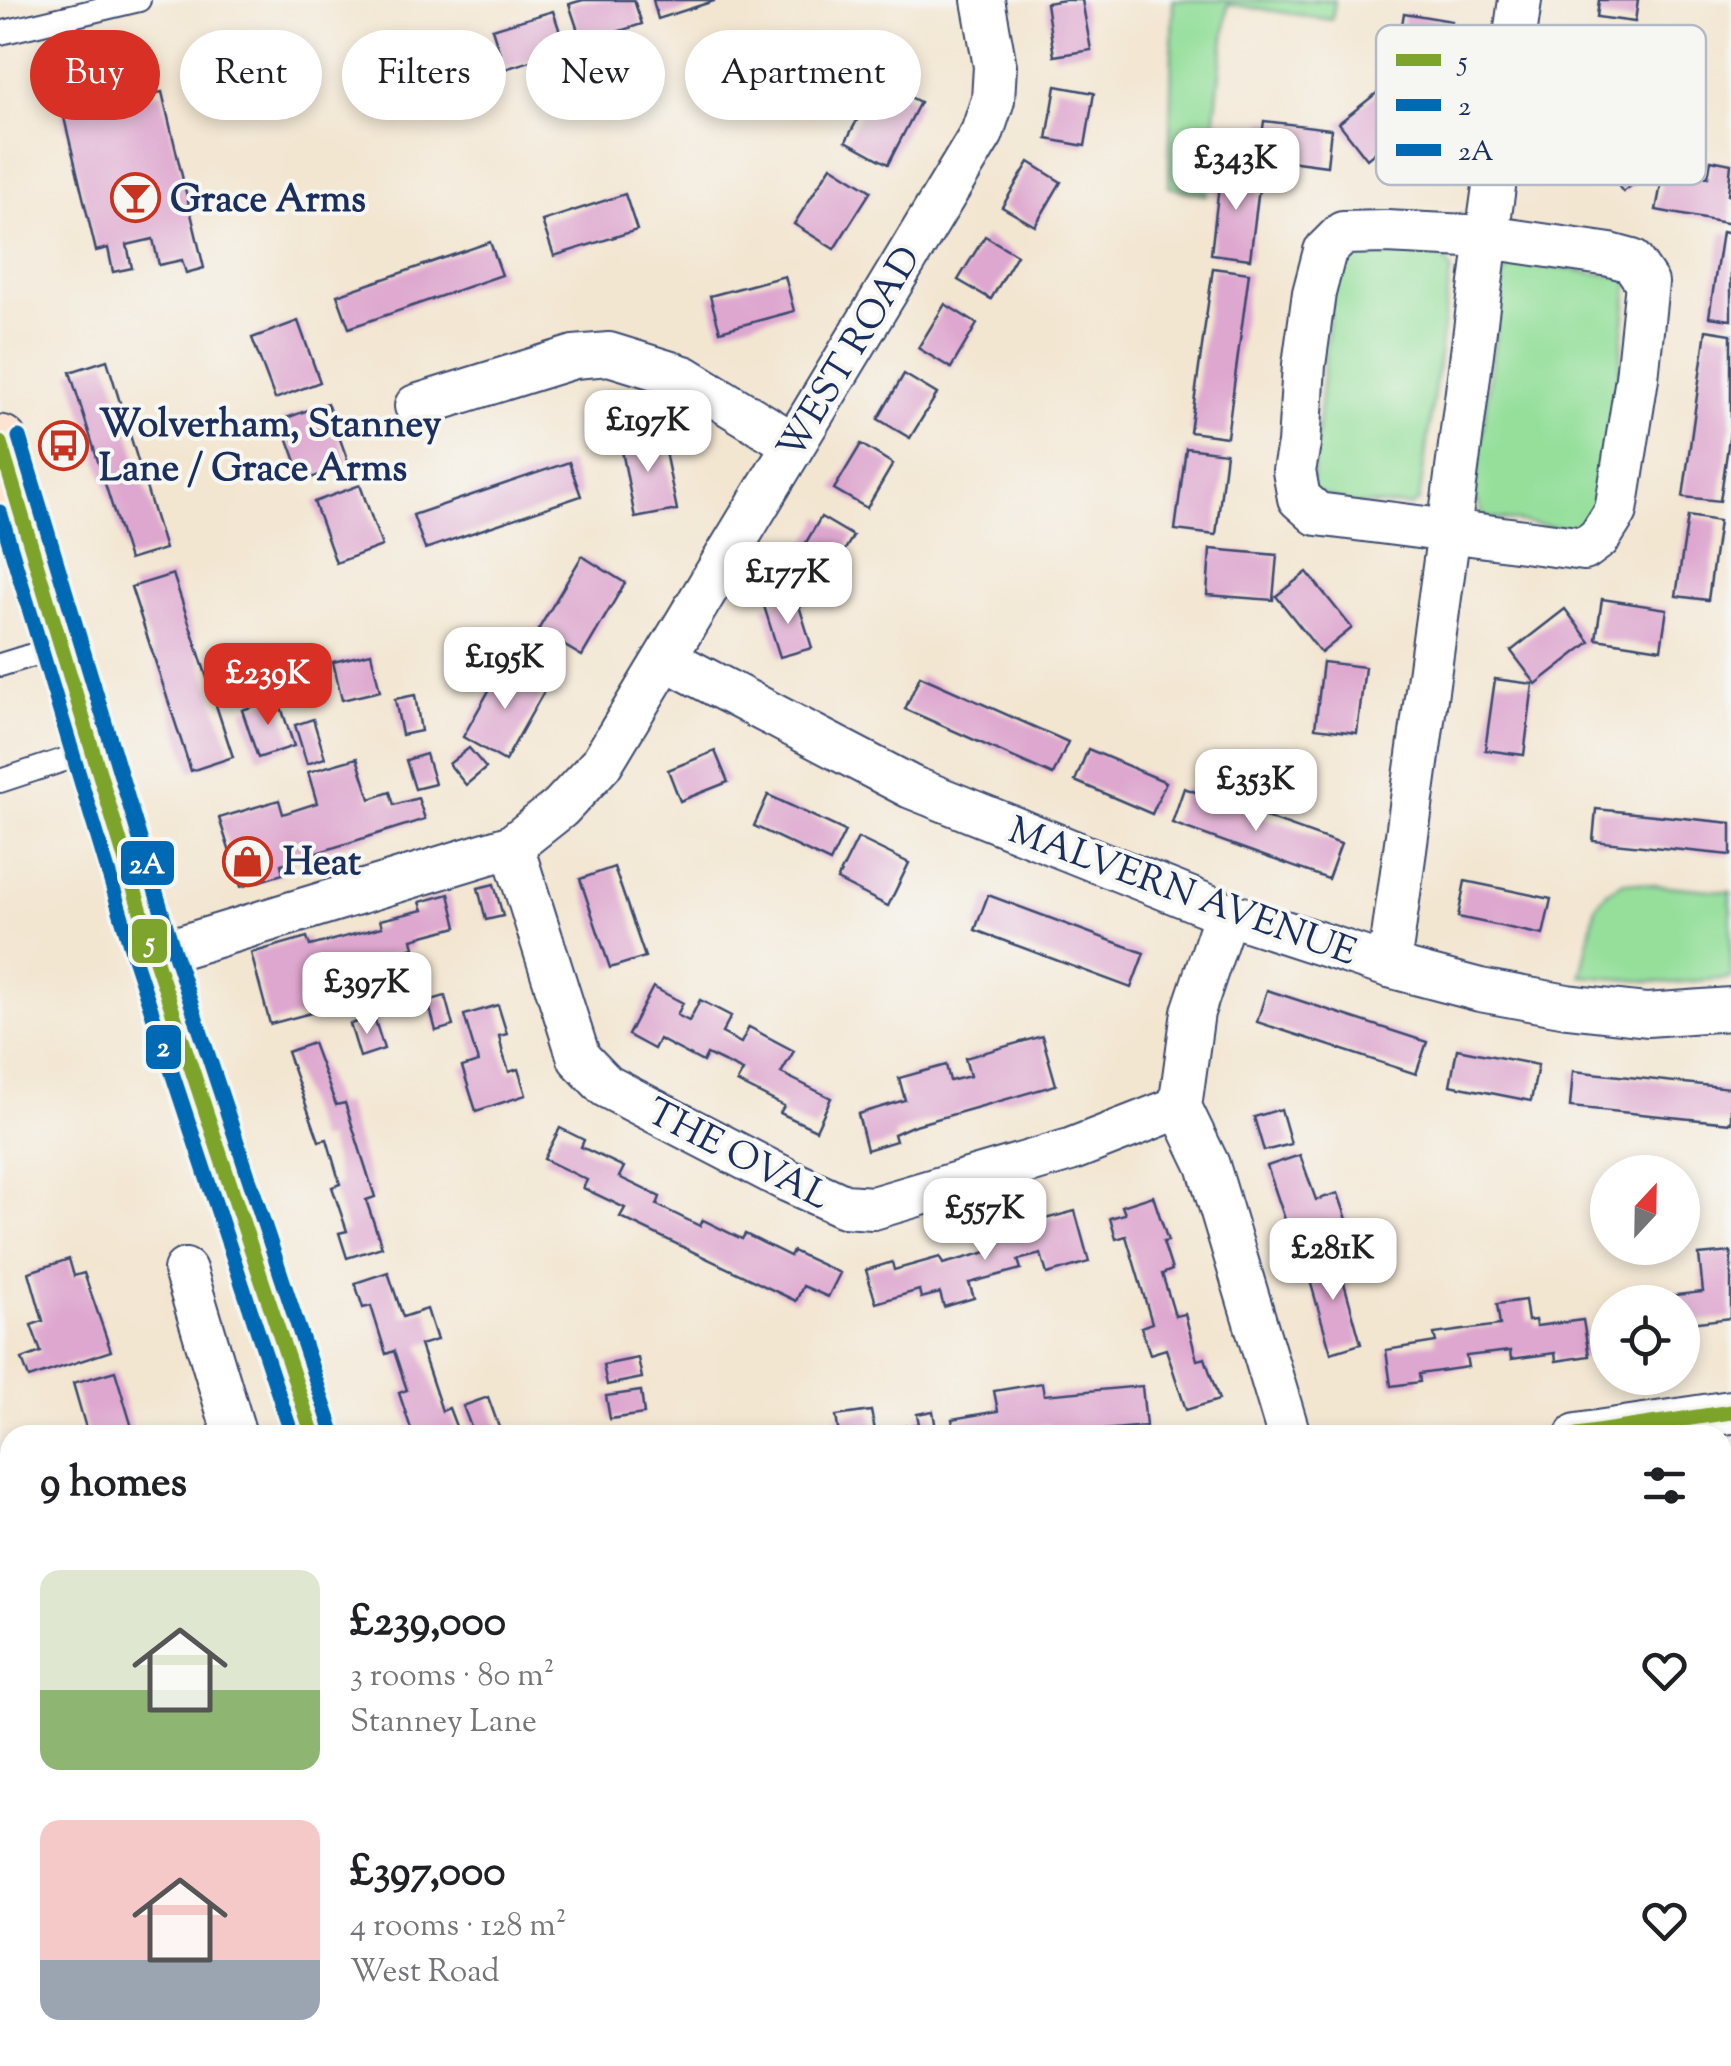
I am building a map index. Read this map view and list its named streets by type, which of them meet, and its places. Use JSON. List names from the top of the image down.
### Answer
{
  "streets": {
    "street": ["WEST ROAD", "MALVERN AVENUE", "THE OVAL"]
  },
  "crossings": [
    ["WEST ROAD", "MALVERN AVENUE"],
    ["WEST ROAD", "THE OVAL"]
  ],
  "places": {
    "bar": ["Grace Arms"],
    "bus stop": ["Wolverham, Stanney Lane / Grace Arms"],
    "shop": ["Heat"]
  },
  "lines": ["transit line 2A", "transit line 5", "transit line 2"],
  "legend": ["5", "2", "2A"],
  "north": "top",
  "page": {
    "chip": [
      "Buy",
      "Rent",
      "Filters",
      "New",
      "Apartment"
    ],
    "price": [
      "£343K",
      "£197K",
      "£177K",
      "£195K",
      "£239K",
      "£353K",
      "£397K",
      "£557K",
      "£281K"
    ],
    "heading": "9 homes",
    "list": [
      {
        "name": "£239,000",
        "note": "3 rooms · 80 m² · Stanney Lane"
      },
      {
        "name": "£397,000",
        "note": "4 rooms · 128 m² · West Road"
      }
    ]
  }
}
